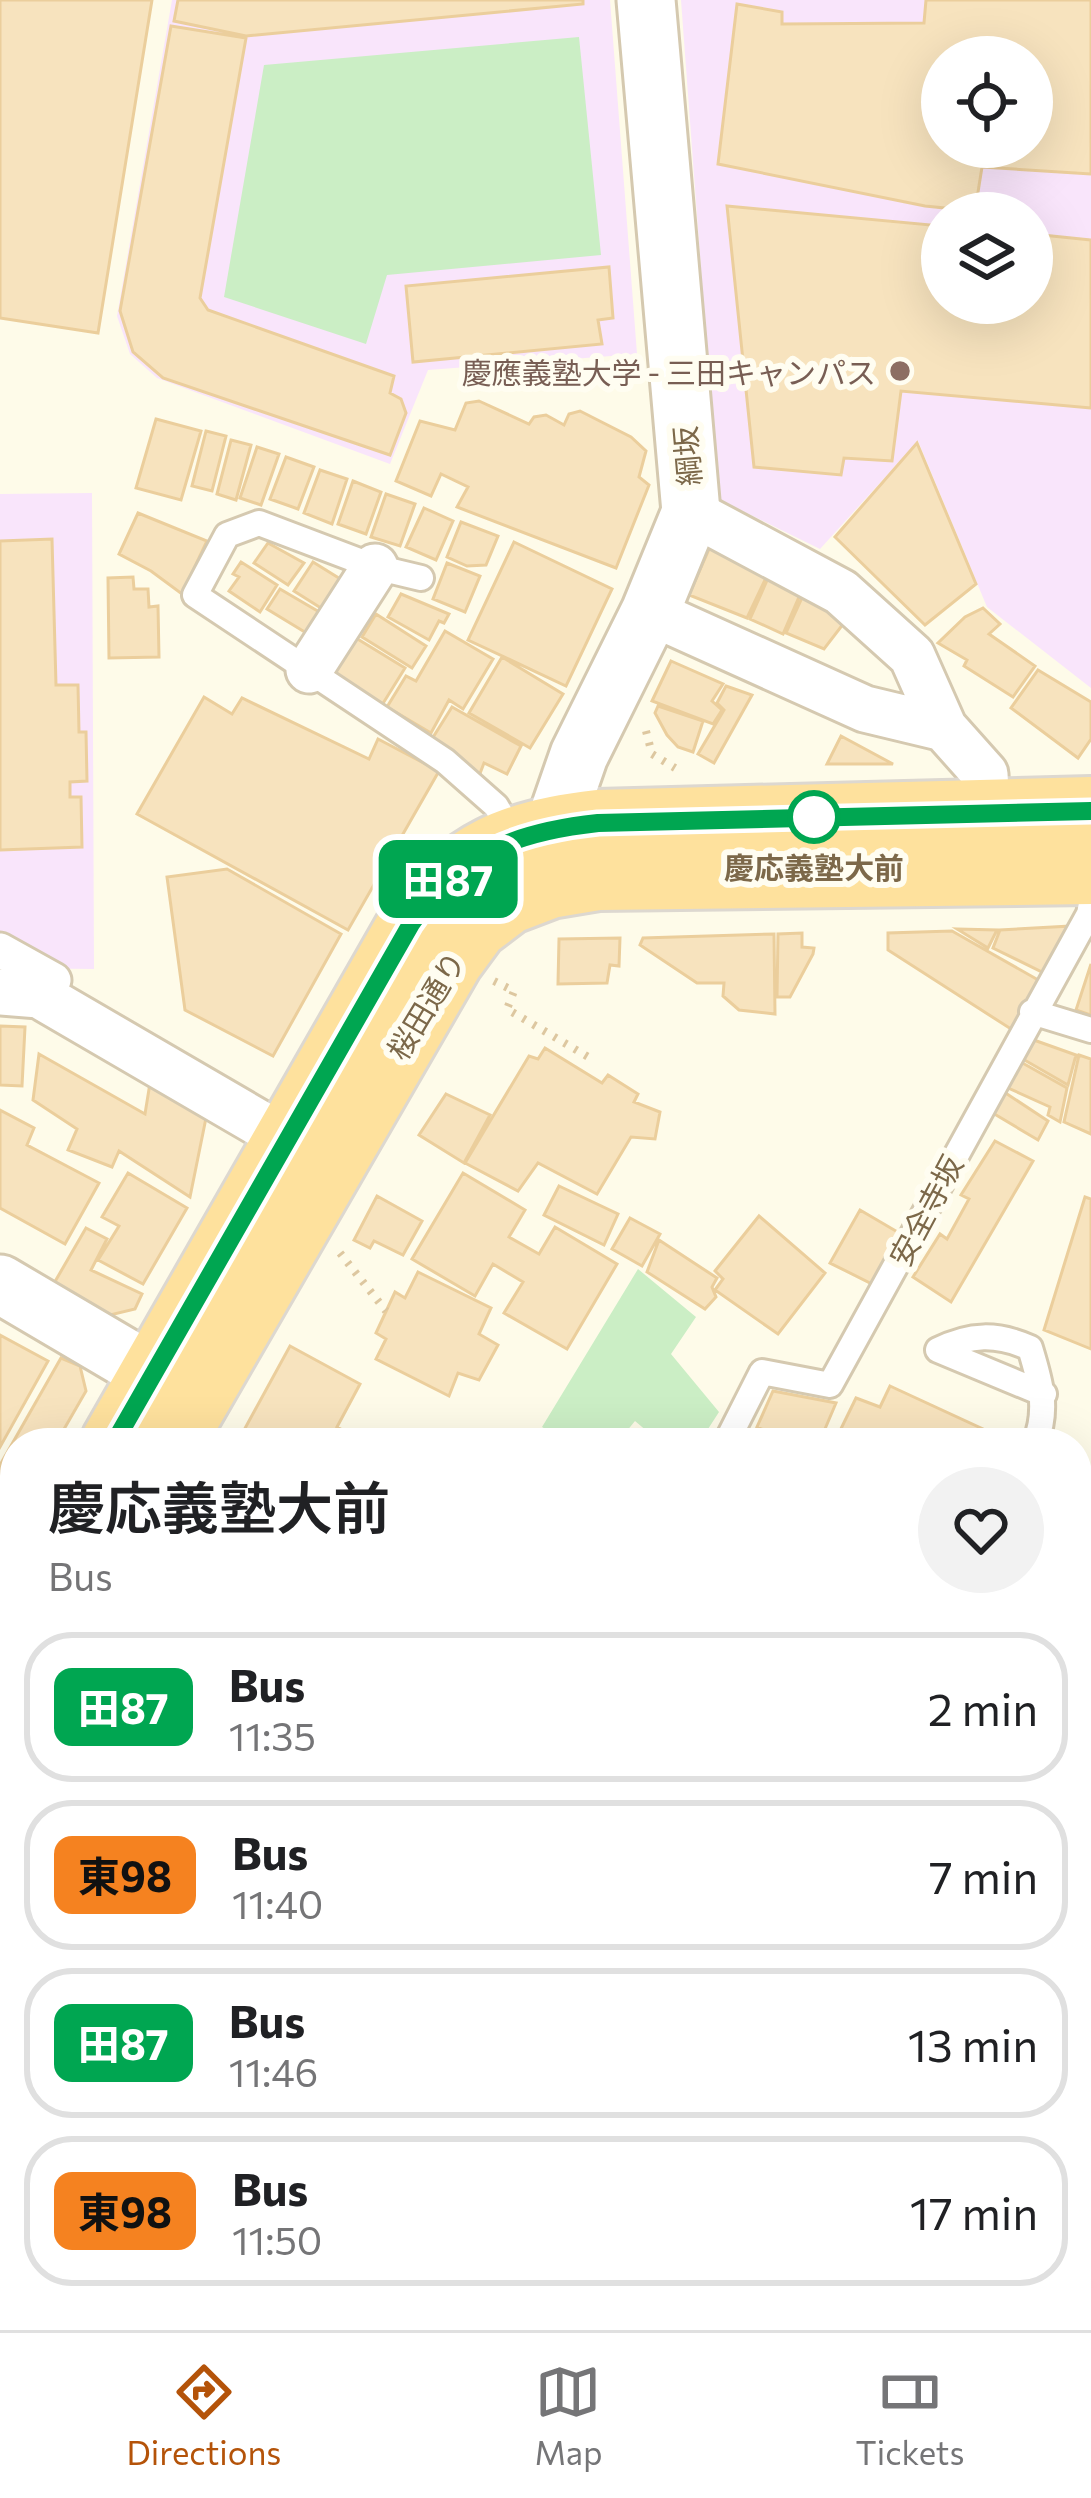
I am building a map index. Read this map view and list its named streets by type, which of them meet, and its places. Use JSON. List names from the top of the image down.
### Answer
{
  "streets": {
    "highway": ["桜田通り"],
    "street": ["綱坂"],
    "lane": ["安全寺坂"]
  },
  "crossings": [
    ["綱坂", "桜田通り"]
  ],
  "places": ["慶應義塾大学 - 三田キャンパス", "慶応義塾大前"],
  "lines": ["bus line 田87"],
  "page": {
    "on_map": "田87",
    "heading": ["慶応義塾大前", "Bus"],
    "list": [
      {
        "mark": "田87",
        "name": "Bus",
        "note": "11:35",
        "value": "2 min"
      },
      {
        "mark": "東98",
        "name": "Bus",
        "note": "11:40",
        "value": "7 min"
      },
      {
        "mark": "田87",
        "name": "Bus",
        "note": "11:46",
        "value": "13 min"
      },
      {
        "mark": "東98",
        "name": "Bus",
        "note": "11:50",
        "value": "17 min"
      }
    ],
    "tabs": ["Directions", "Map", "Tickets"]
  }
}
